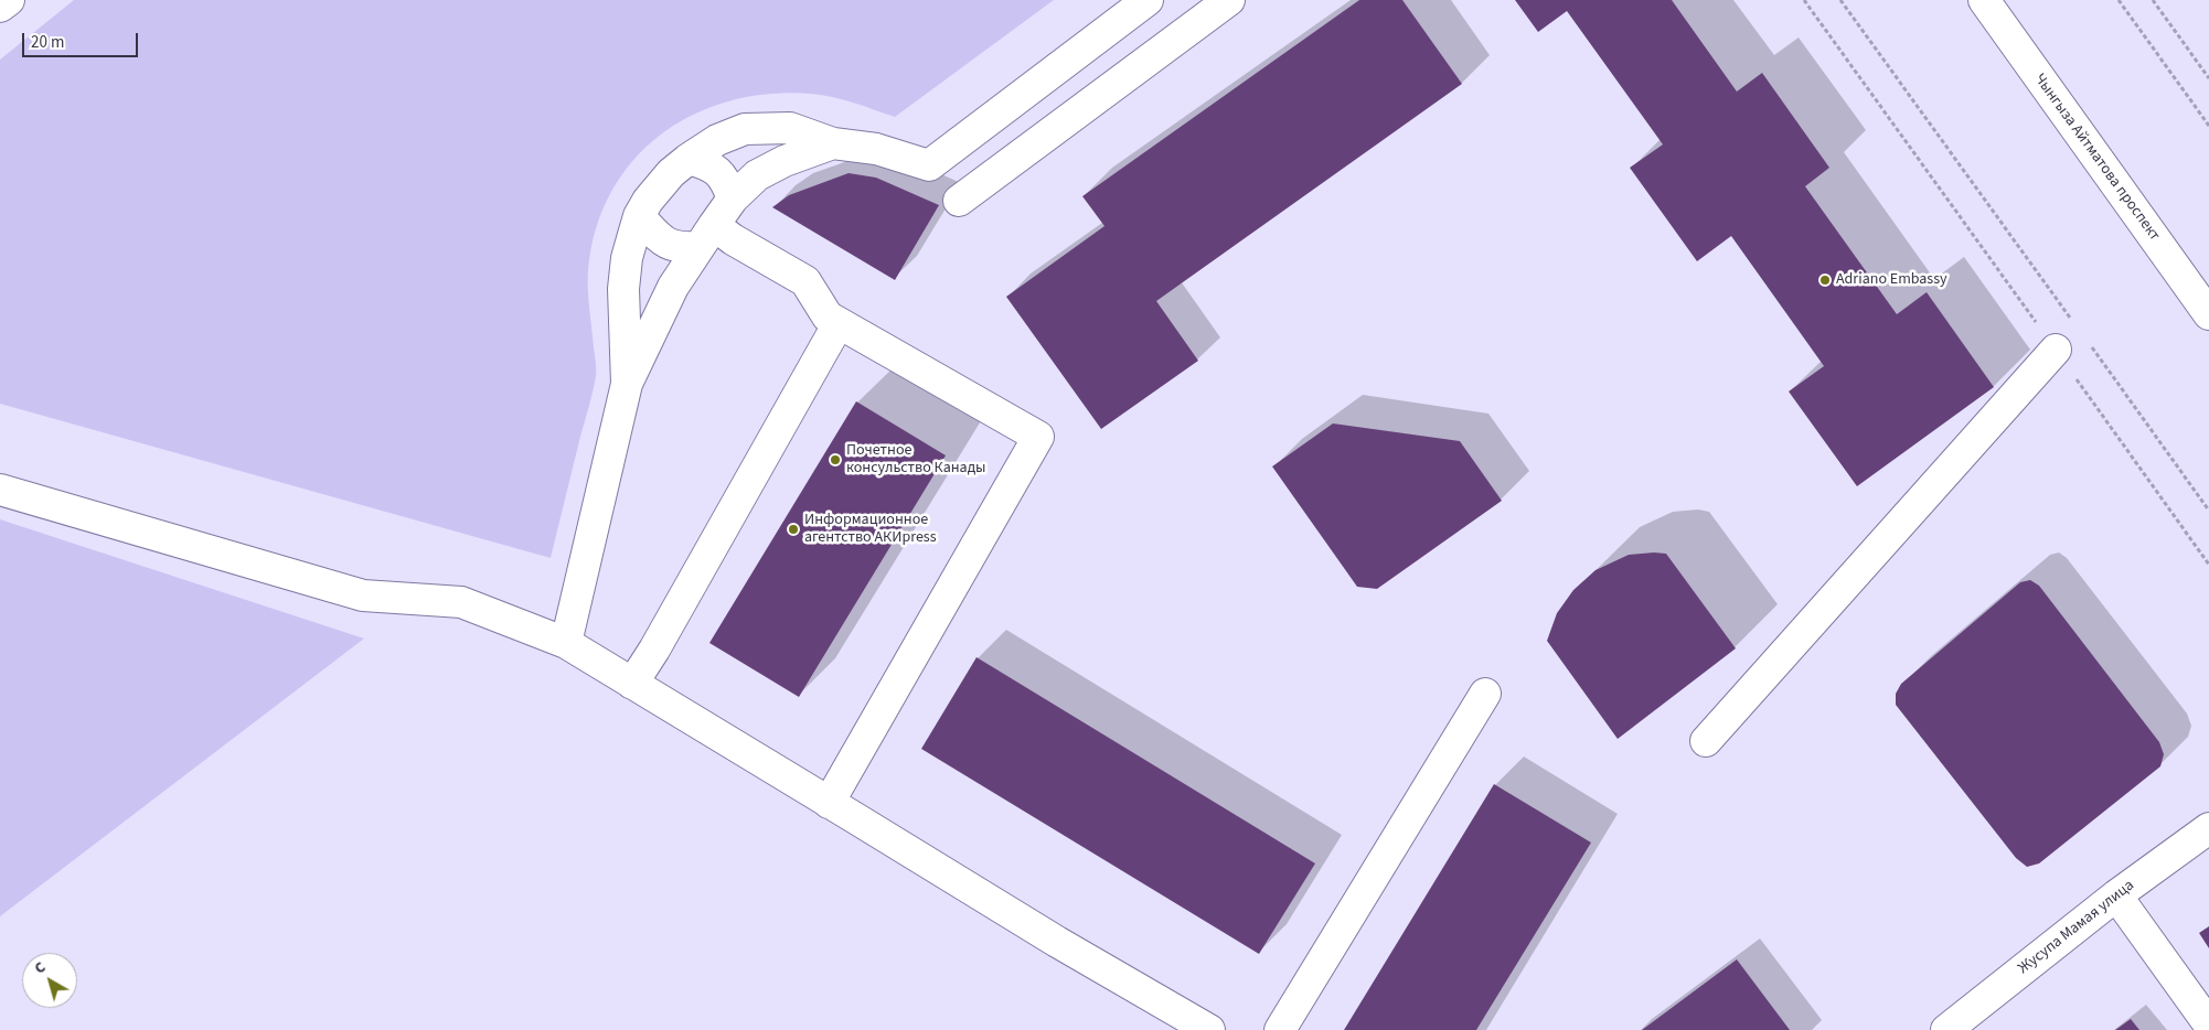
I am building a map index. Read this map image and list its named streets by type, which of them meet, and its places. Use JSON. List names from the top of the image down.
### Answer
{
  "streets": {
    "street": ["Чынгыза Айтматова проспект", "Жусупа Мамая улица"]
  },
  "places": ["Adriano Embassy", "Почетное консульство Канады", "Информационное агентство АКИpress"],
  "scale_bar": "20 m",
  "north": "top left"
}
